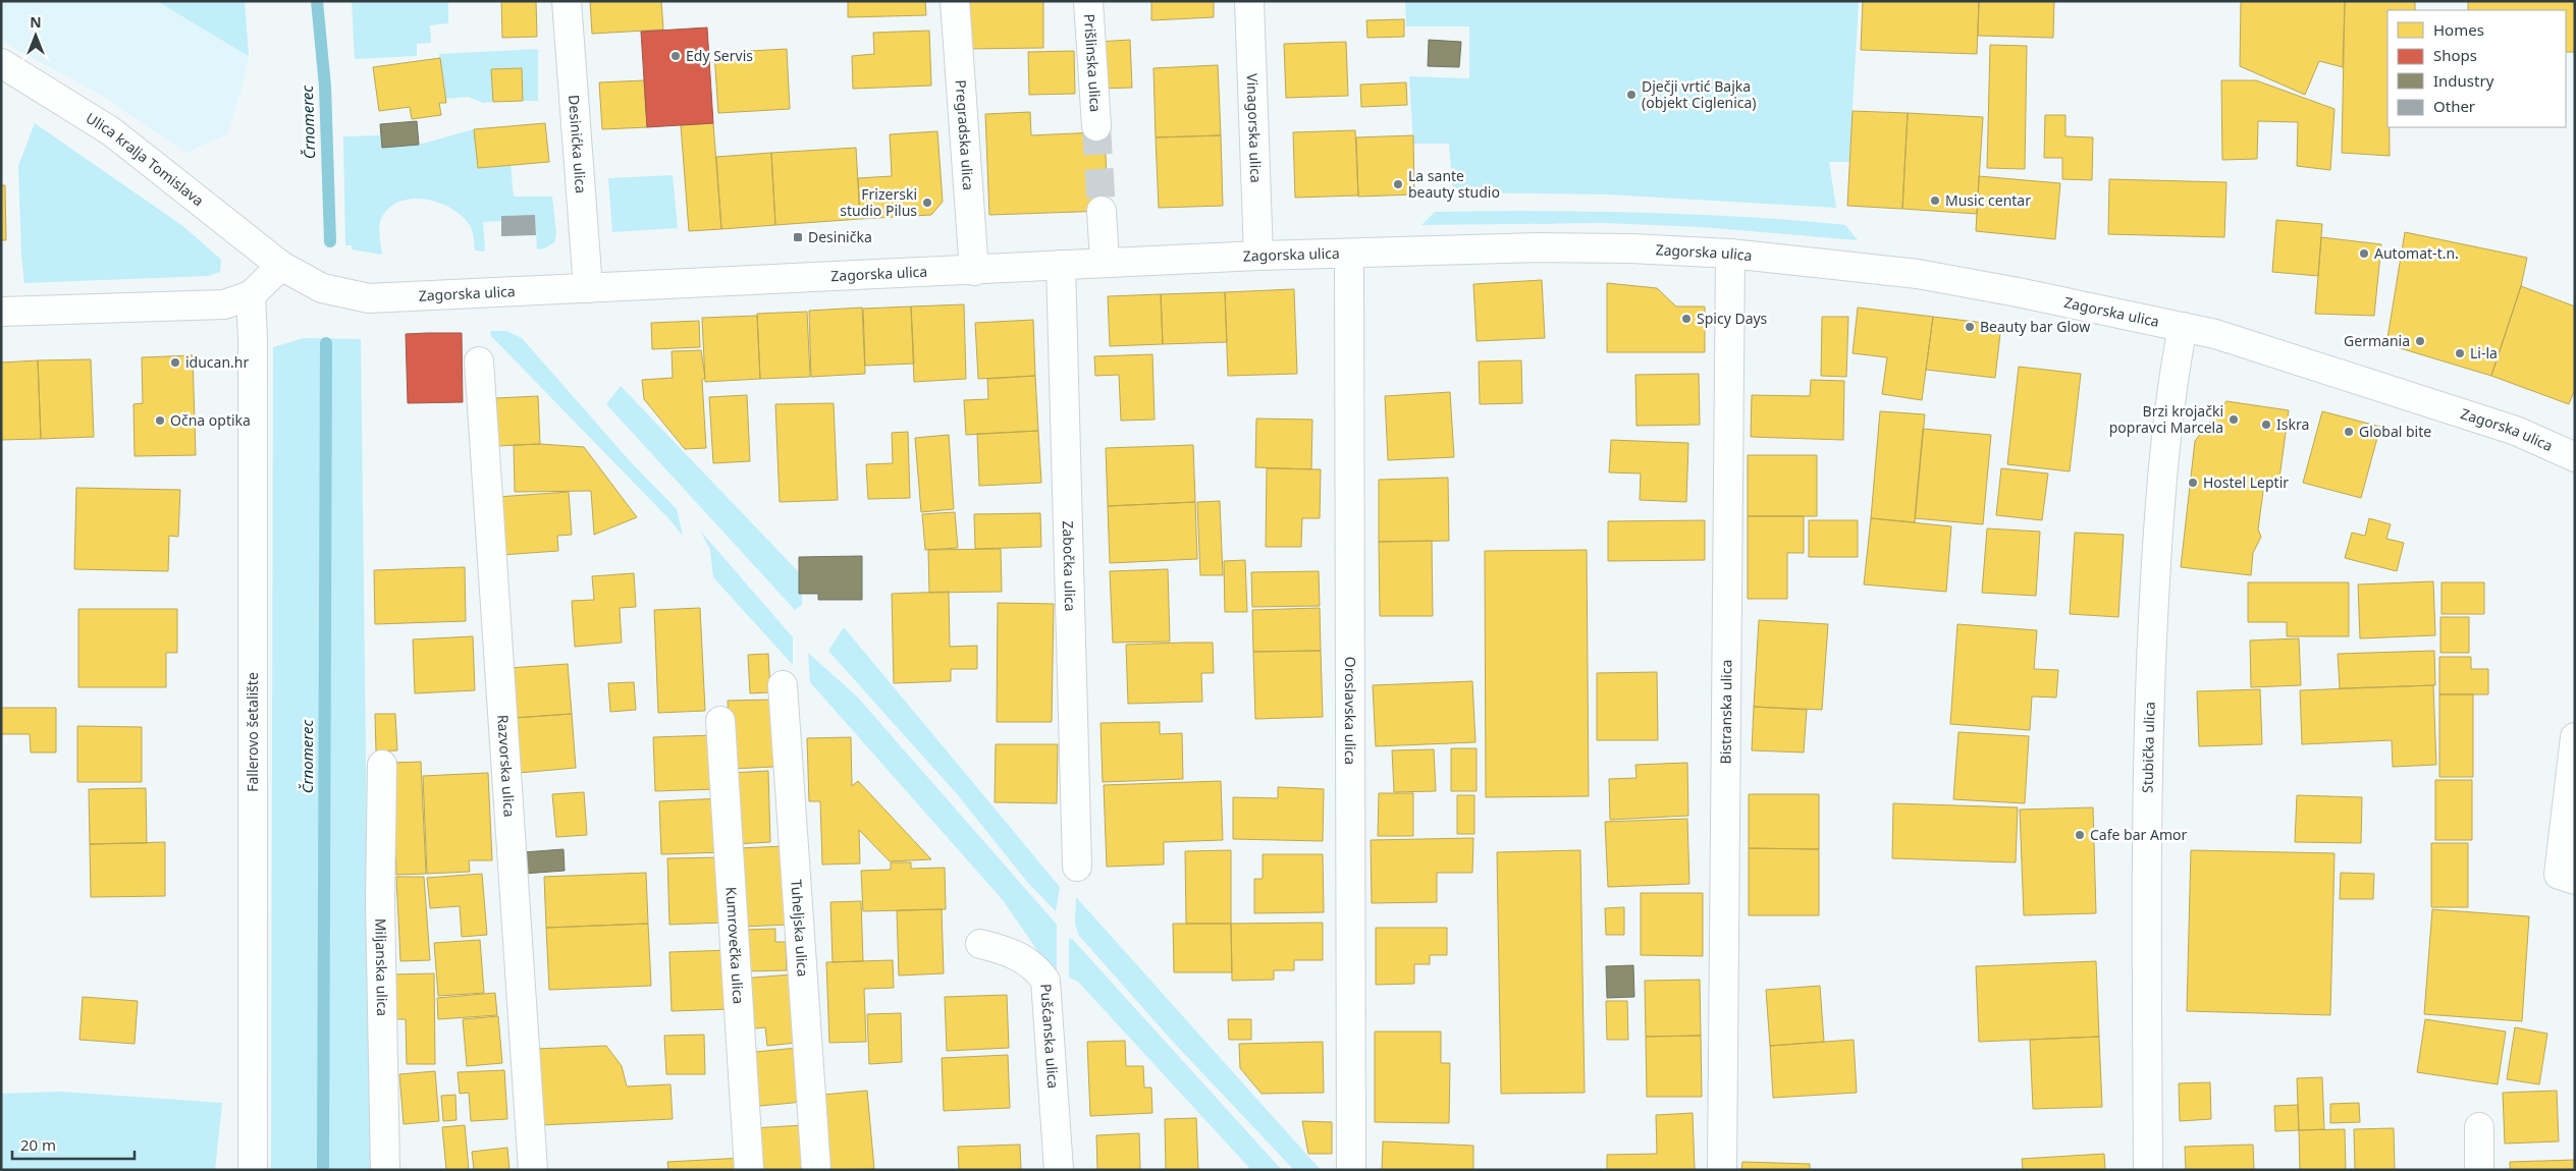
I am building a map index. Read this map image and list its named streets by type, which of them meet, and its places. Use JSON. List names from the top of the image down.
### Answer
{
  "streets": {
    "street": [
      "Prišlinska ulica",
      "Vinagorska ulica",
      "Pregradska ulica",
      "Desinićka ulica",
      "Ulica kralja Tomislava",
      "Zagorska ulica",
      "Zabočka ulica",
      "Oroslavska ulica",
      "Bistranska ulica",
      "Fallerovo šetalište",
      "Stubička ulica",
      "Razvorska ulica",
      "Tuheljska ulica",
      "Kumrovečka ulica",
      "Miljanska ulica",
      "Pušćanska ulica"
    ]
  },
  "crossings": [
    ["Vinagorska ulica", "Zagorska ulica"],
    ["Pregradska ulica", "Zagorska ulica"],
    ["Desinićka ulica", "Zagorska ulica"],
    ["Ulica kralja Tomislava", "Zagorska ulica"],
    ["Zagorska ulica", "Zabočka ulica"],
    ["Zagorska ulica", "Oroslavska ulica"],
    ["Zagorska ulica", "Bistranska ulica"],
    ["Zagorska ulica", "Stubička ulica"]
  ],
  "water": ["Črnomerec"],
  "places": {
    "other": [
      "Edy Servis",
      "Dječji vrtić Bajka (objekt Ciglenica)",
      "La sante beauty studio",
      "Music centar",
      "Frizerski studio Pilus",
      "Automat-t.n.",
      "Spicy Days",
      "Beauty bar Glow",
      "Germania",
      "Li-la",
      "iducan.hr",
      "Brzi krojački popravci Marcela",
      "Očna optika",
      "Iskra",
      "Global bite",
      "Hostel Leptir",
      "Cafe bar Amor"
    ],
    "transit": ["Desinička"]
  },
  "legend": [
    "Homes",
    "Shops",
    "Industry",
    "Other"
  ],
  "scale_bar": "20 m",
  "north": "top"
}
